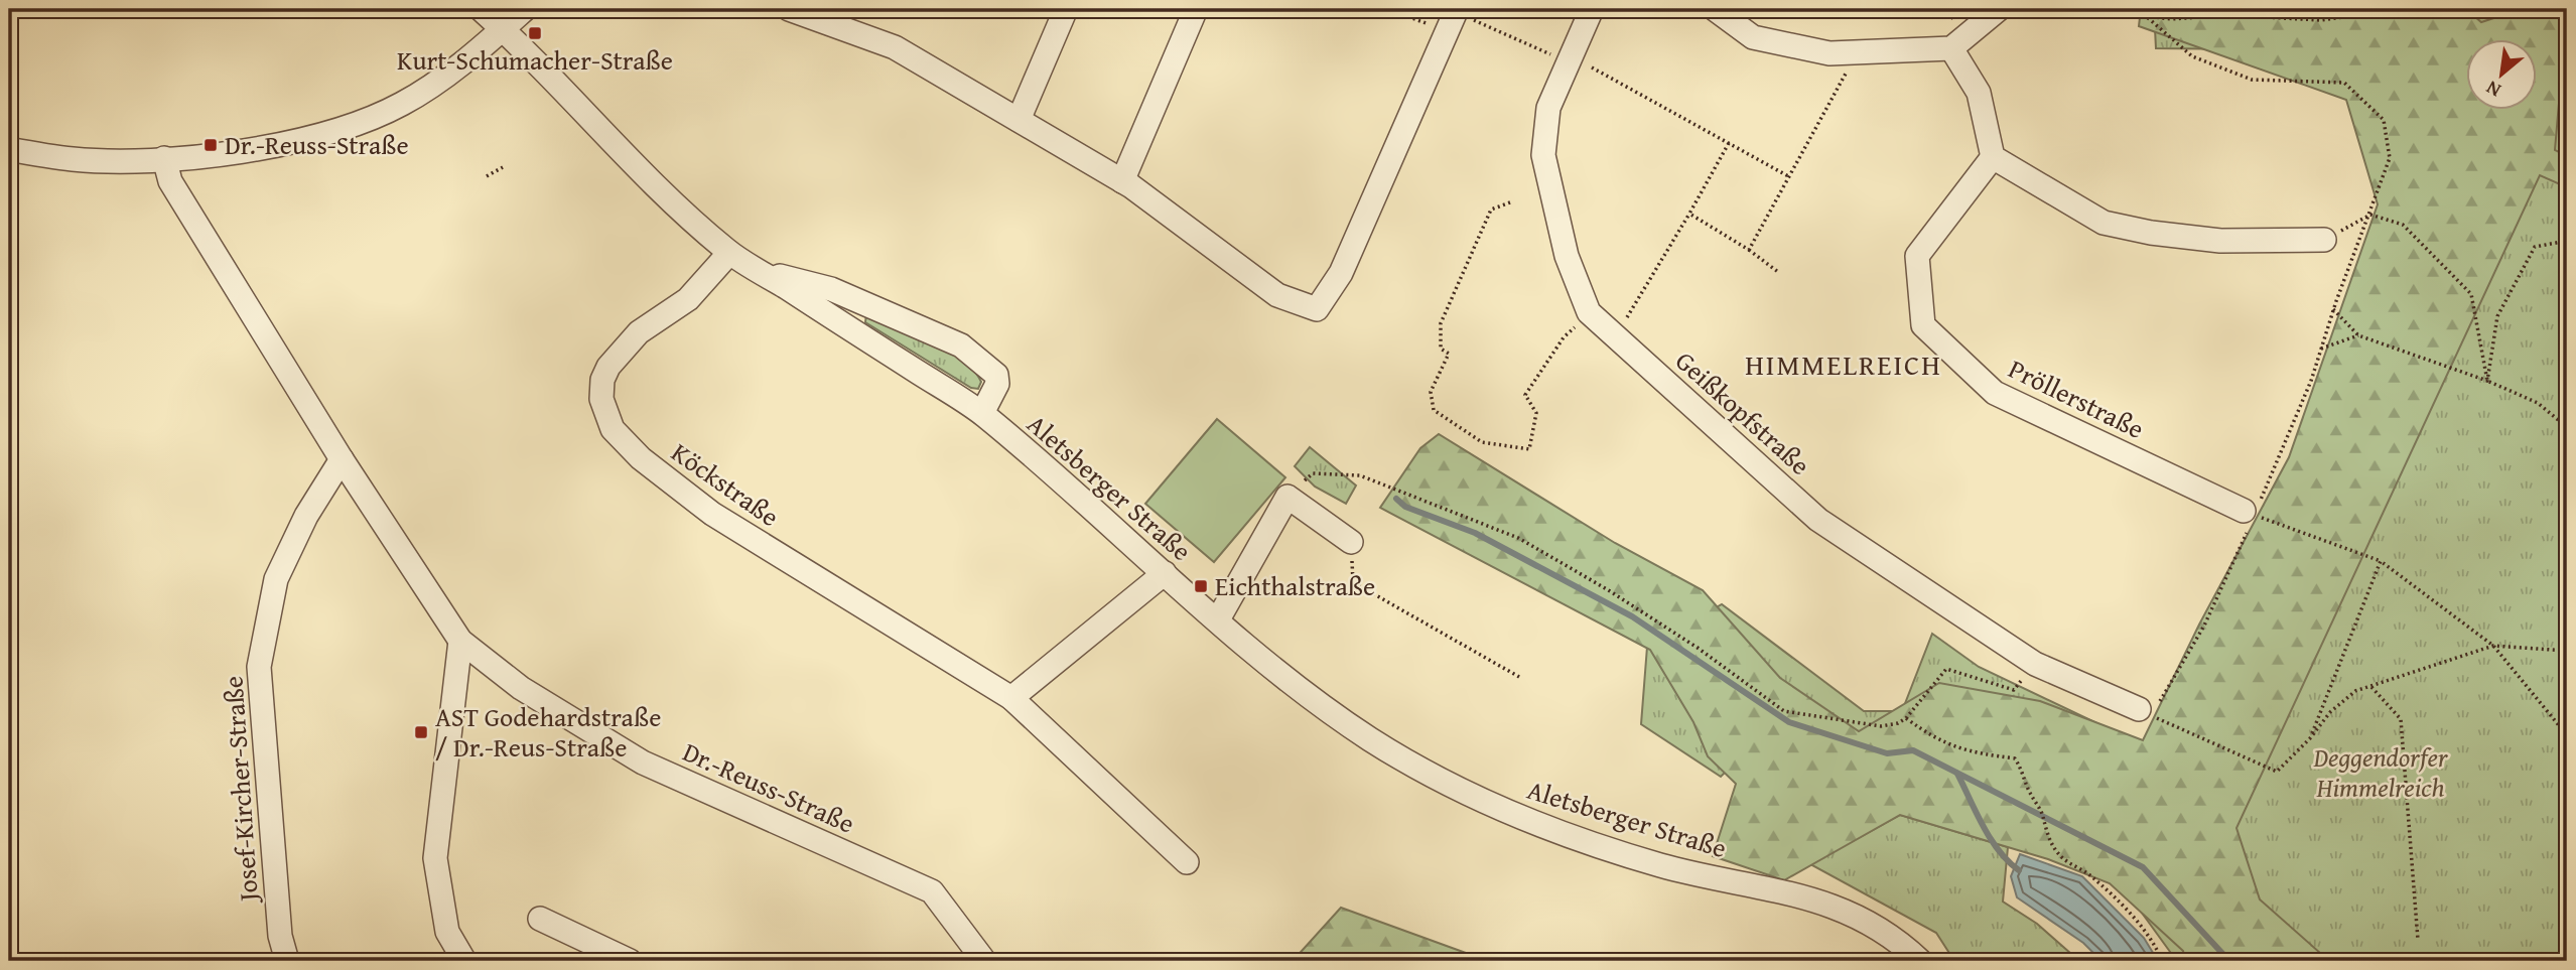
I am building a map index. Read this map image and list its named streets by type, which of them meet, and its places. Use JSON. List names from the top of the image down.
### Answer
{
  "streets": {
    "street": [
      "Pröllerstraße",
      "Geißkopfstraße",
      "Köckstraße",
      "Aletsberger Straße",
      "Dr.-Reuss-Straße",
      "Josef-Kircher-Straße"
    ]
  },
  "crossings": [
    ["Köckstraße", "Aletsberger Straße"],
    ["Dr.-Reuss-Straße", "Josef-Kircher-Straße"]
  ],
  "districts": ["HIMMELREICH"],
  "parks": ["Deggendorfer Himmelreich"],
  "places": {
    "transit": [
      "Kurt-Schumacher-Straße",
      "Dr.-Reuss-Straße",
      "Eichthalstraße",
      "AST Godehardstraße / Dr.-Reus-Straße"
    ]
  },
  "north": "bottom left"
}
